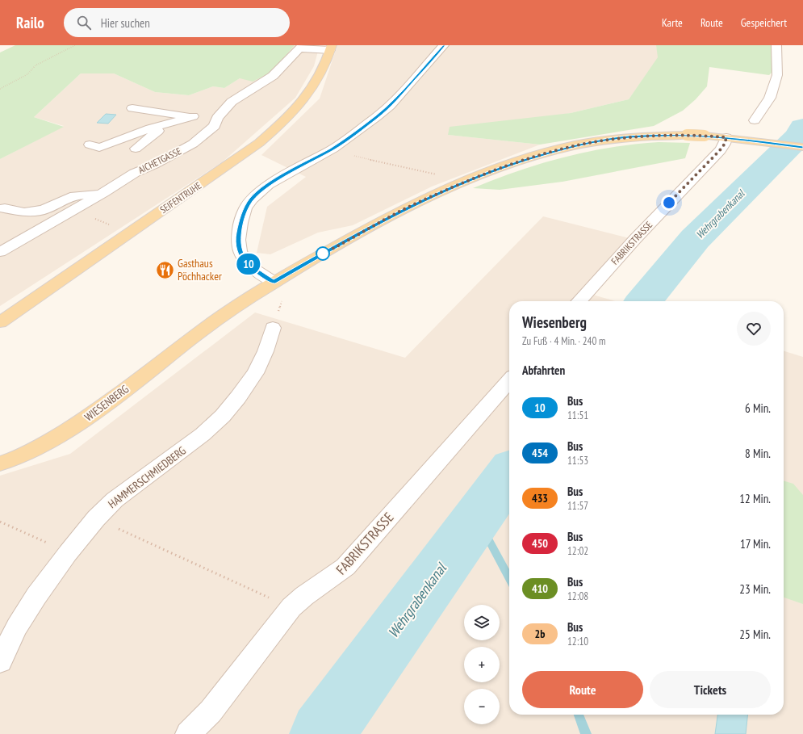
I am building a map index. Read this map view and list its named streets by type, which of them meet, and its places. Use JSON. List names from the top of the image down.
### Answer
{
  "streets": {
    "main road": ["SEIFENTRUHE", "WIESENBERG"],
    "street": ["AICHETGASSE", "FABRIKSTRASSE", "HAMMERSCHMIEDBERG"]
  },
  "crossings": [
    ["AICHETGASSE", "SEIFENTRUHE"],
    ["FABRIKSTRASSE", "WIESENBERG"]
  ],
  "water": ["Wehrgrabenkanal"],
  "places": {
    "restaurant": ["Gasthaus Pöchhacker"]
  },
  "lines": ["bus line 10"],
  "page": {
    "header": "Railo",
    "search": "Hier suchen",
    "nav": ["Karte", "Route", "Gespeichert"],
    "on_map": "10",
    "heading": [
      ["Wiesenberg", "Zu Fuß · 4 Min. · 240 m"],
      "Abfahrten"
    ],
    "list": [
      {
        "mark": "10",
        "name": "Bus",
        "note": "11:51",
        "value": "6 Min."
      },
      {
        "mark": "454",
        "name": "Bus",
        "note": "11:53",
        "value": "8 Min."
      },
      {
        "mark": "433",
        "name": "Bus",
        "note": "11:57",
        "value": "12 Min."
      },
      {
        "mark": "450",
        "name": "Bus",
        "note": "12:02",
        "value": "17 Min."
      },
      {
        "mark": "410",
        "name": "Bus",
        "note": "12:08",
        "value": "23 Min."
      },
      {
        "mark": "2b",
        "name": "Bus",
        "note": "12:10",
        "value": "25 Min."
      }
    ],
    "map_buttons": ["+", "−"],
    "buttons": ["Route", "Tickets"]
  }
}
